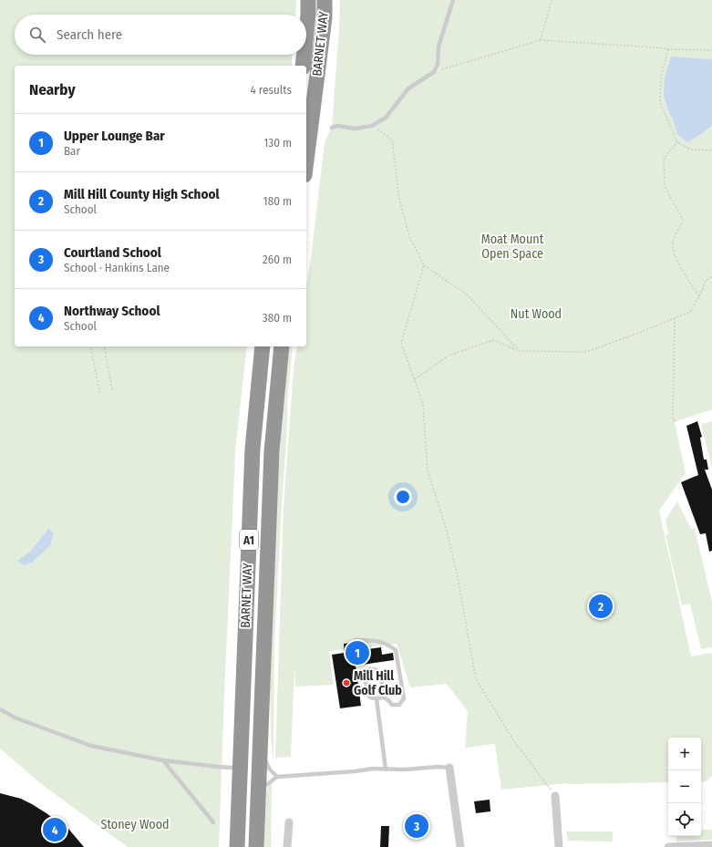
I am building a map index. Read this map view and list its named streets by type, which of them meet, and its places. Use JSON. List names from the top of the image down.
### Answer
{
  "streets": {
    "highway": ["BARNET WAY", "A1"]
  },
  "parks": ["Moat Mount Open Space", "Nut Wood", "Stoney Wood"],
  "places": ["Mill Hill Golf Club"],
  "page": {
    "search": "Search here",
    "heading": ["Nearby", "4 results"],
    "list": [
      {
        "mark": "1",
        "name": "Upper Lounge Bar",
        "note": "Bar",
        "value": "130 m"
      },
      {
        "mark": "2",
        "name": "Mill Hill County High School",
        "note": "School",
        "value": "180 m"
      },
      {
        "mark": "3",
        "name": "Courtland School",
        "note": "School · Hankins Lane",
        "value": "260 m"
      },
      {
        "mark": "4",
        "name": "Northway School",
        "note": "School",
        "value": "380 m"
      }
    ],
    "pins": [
      "2",
      "1",
      "3",
      "4"
    ],
    "map_buttons": ["+", "−"]
  }
}
